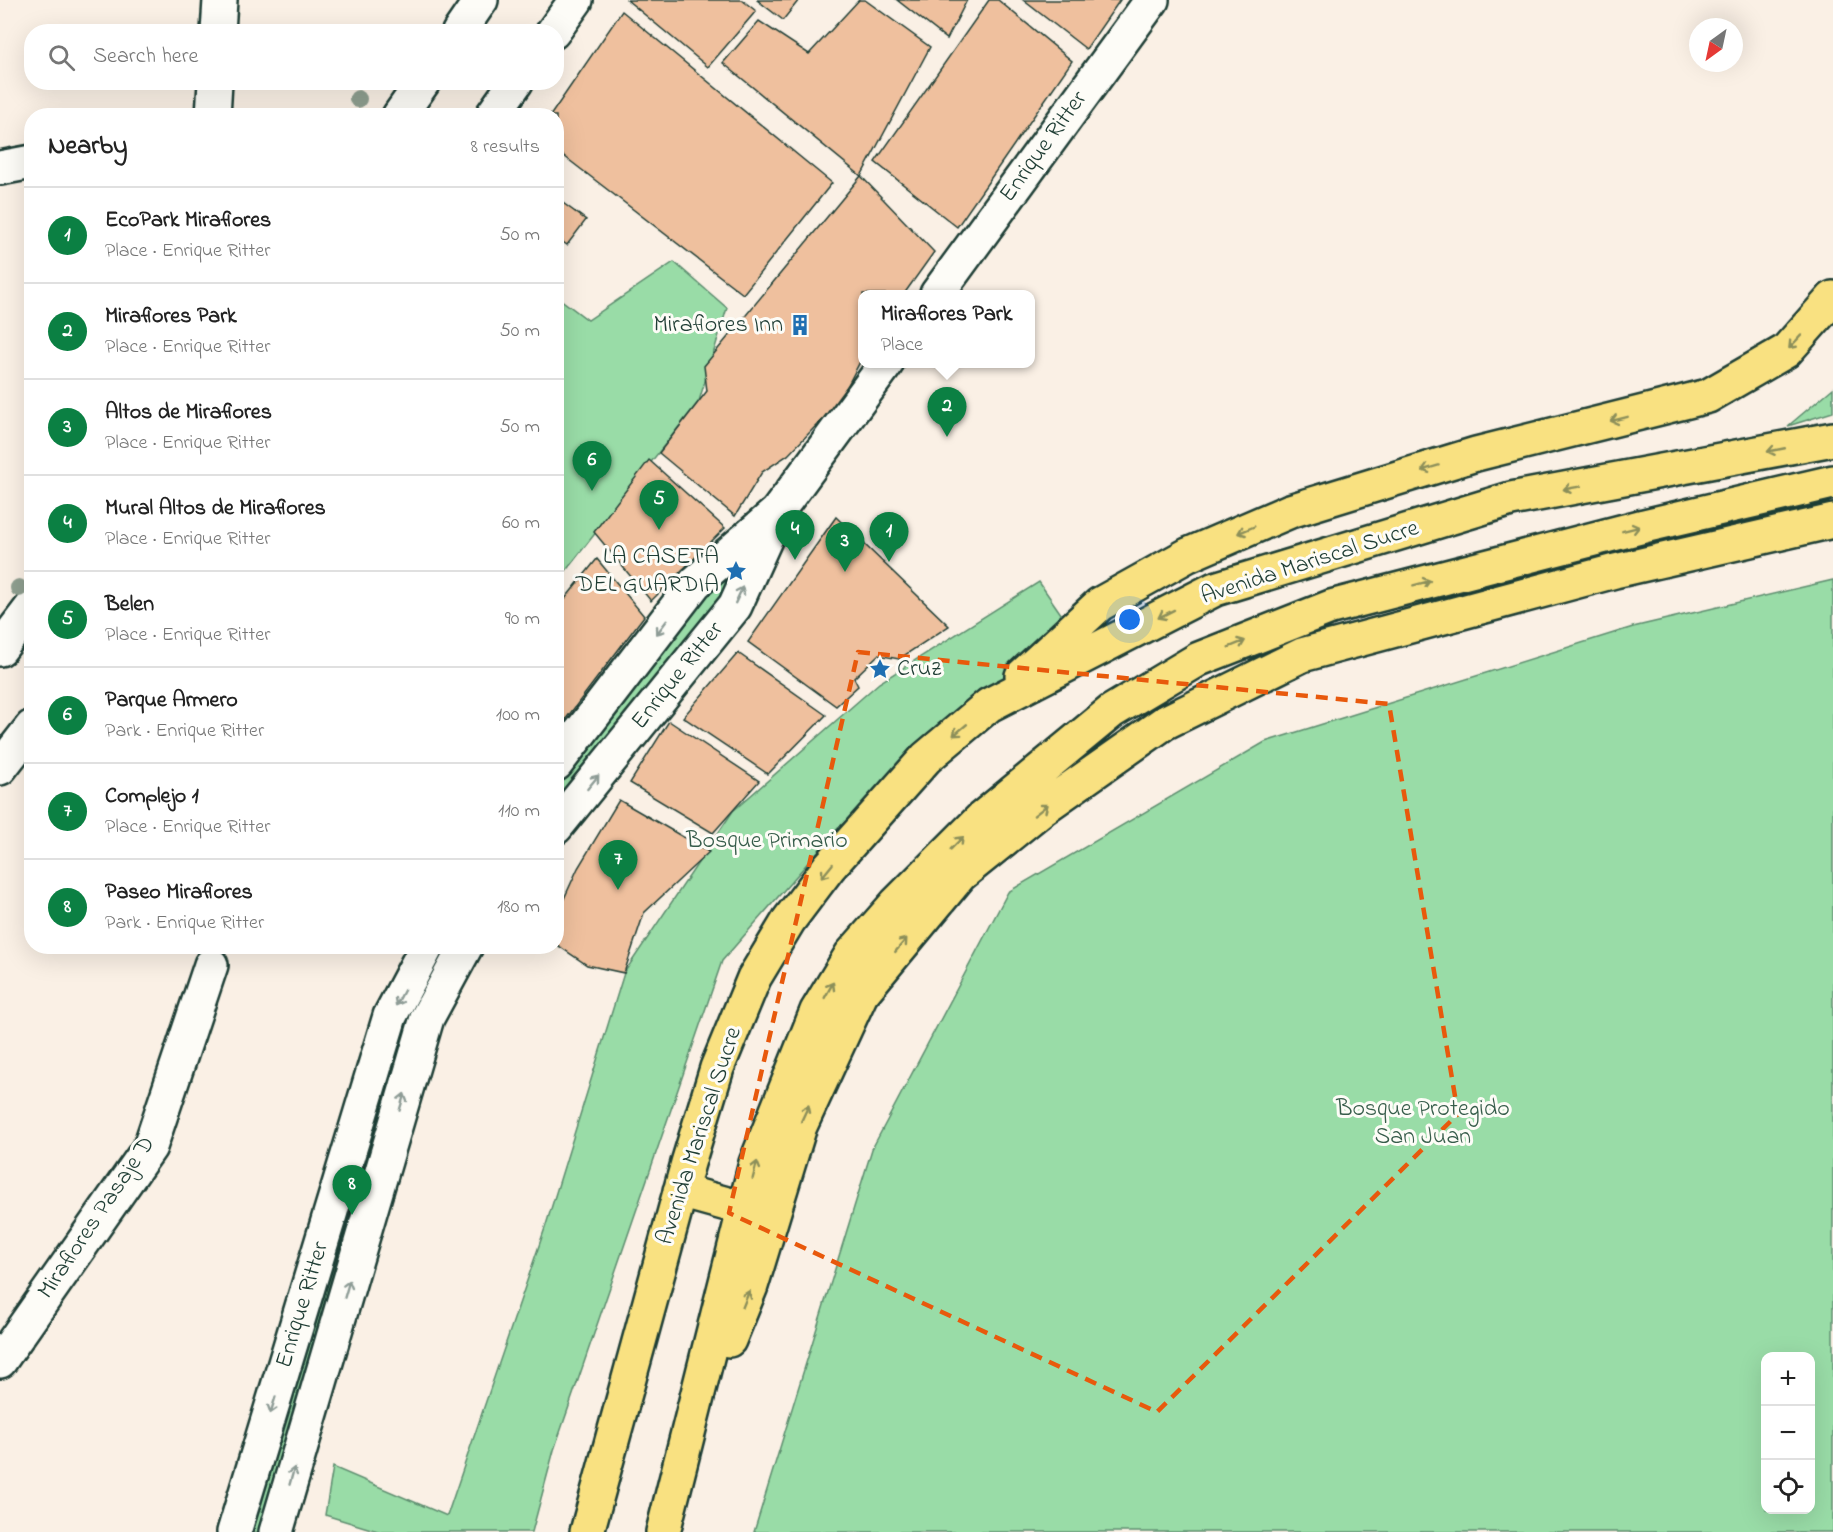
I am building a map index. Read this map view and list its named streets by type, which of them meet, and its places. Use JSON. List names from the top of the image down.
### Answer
{
  "streets": {
    "main road": ["Avenida Mariscal Sucre"],
    "street": ["Enrique Ritter", "Miraflores Pasaje D"]
  },
  "parks": ["Bosque Primario", "Bosque Protegido San Juan"],
  "places": {
    "building": ["Miraflores Inn"],
    "place": ["LA CASETA DEL GUARDIA", "Cruz"]
  },
  "north": "bottom left",
  "page": {
    "search": "Search here",
    "heading": ["Nearby", "8 results"],
    "list": [
      {
        "mark": "1",
        "name": "EcoPark Miraflores",
        "note": "Place · Enrique Ritter",
        "value": "50 m"
      },
      {
        "mark": "2",
        "name": "Miraflores Park",
        "note": "Place · Enrique Ritter",
        "value": "50 m"
      },
      {
        "mark": "3",
        "name": "Altos de Miraflores",
        "note": "Place · Enrique Ritter",
        "value": "50 m"
      },
      {
        "mark": "4",
        "name": "Mural Altos de Miraflores",
        "note": "Place · Enrique Ritter",
        "value": "60 m"
      },
      {
        "mark": "5",
        "name": "Belen",
        "note": "Place · Enrique Ritter",
        "value": "90 m"
      },
      {
        "mark": "6",
        "name": "Parque Armero",
        "note": "Park · Enrique Ritter",
        "value": "100 m"
      },
      {
        "mark": "7",
        "name": "Complejo 1",
        "note": "Place · Enrique Ritter",
        "value": "110 m"
      },
      {
        "mark": "8",
        "name": "Paseo Miraflores",
        "note": "Park · Enrique Ritter",
        "value": "180 m"
      }
    ],
    "popup": ["Miraflores Park", "Place"],
    "pins": [
      "2",
      "6",
      "5",
      "4",
      "1",
      "3",
      "7",
      "8"
    ],
    "map_buttons": ["+", "−"]
  }
}
